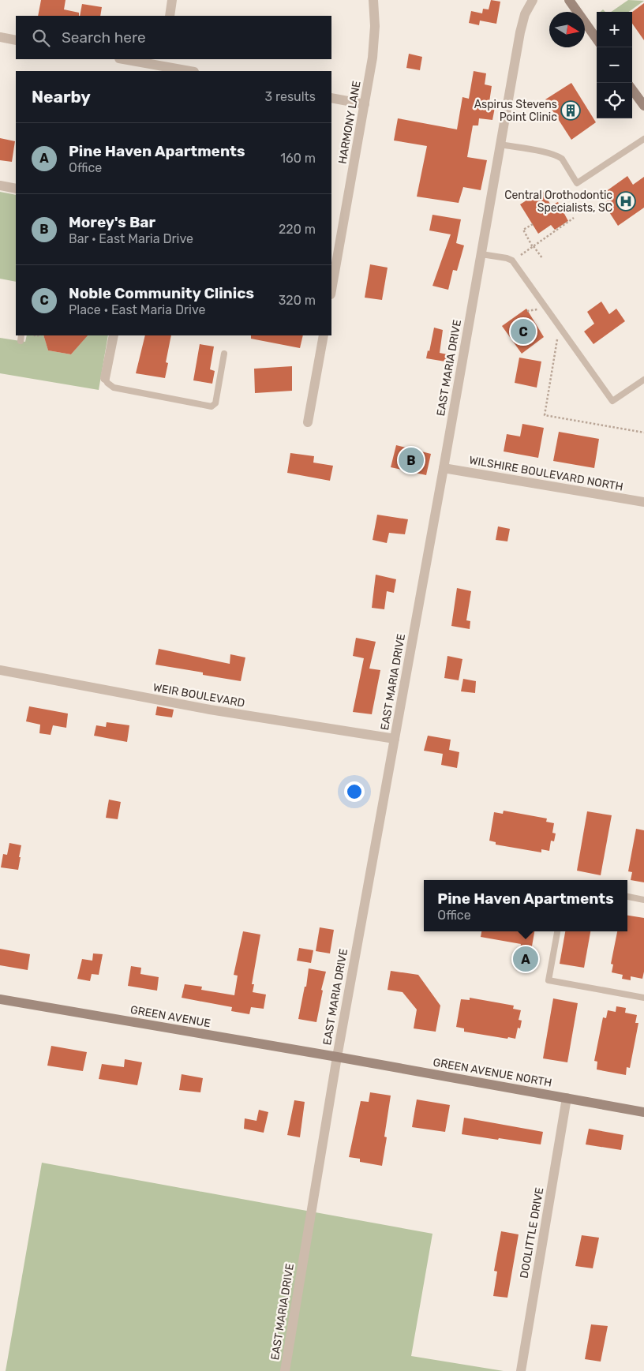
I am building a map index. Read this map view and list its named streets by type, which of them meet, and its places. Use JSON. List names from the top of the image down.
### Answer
{
  "streets": {
    "street": [
      "HARMONY LANE",
      "EAST MARIA DRIVE",
      "WILSHIRE BOULEVARD NORTH",
      "WEIR BOULEVARD",
      "GREEN AVENUE",
      "GREEN AVENUE NORTH",
      "DOOLITTLE DRIVE"
    ]
  },
  "crossings": [
    ["EAST MARIA DRIVE", "WILSHIRE BOULEVARD NORTH"],
    ["EAST MARIA DRIVE", "WEIR BOULEVARD"],
    ["EAST MARIA DRIVE", "GREEN AVENUE"],
    ["EAST MARIA DRIVE", "GREEN AVENUE NORTH"],
    ["GREEN AVENUE", "GREEN AVENUE NORTH"],
    ["GREEN AVENUE NORTH", "DOOLITTLE DRIVE"]
  ],
  "places": {
    "building": ["Aspirus Stevens Point Clinic"],
    "hospital": ["Central Orothodontic Specialists, SC"]
  },
  "north": "right",
  "page": {
    "map_buttons": ["+", "−"],
    "search": "Search here",
    "heading": ["Nearby", "3 results"],
    "list": [
      {
        "mark": "A",
        "name": "Pine Haven Apartments",
        "note": "Office",
        "value": "160 m"
      },
      {
        "mark": "B",
        "name": "Morey's Bar",
        "note": "Bar · East Maria Drive",
        "value": "220 m"
      },
      {
        "mark": "C",
        "name": "Noble Community Clinics",
        "note": "Place · East Maria Drive",
        "value": "320 m"
      }
    ],
    "pins": ["C", "B", "A"],
    "popup": ["Pine Haven Apartments", "Office"]
  }
}
